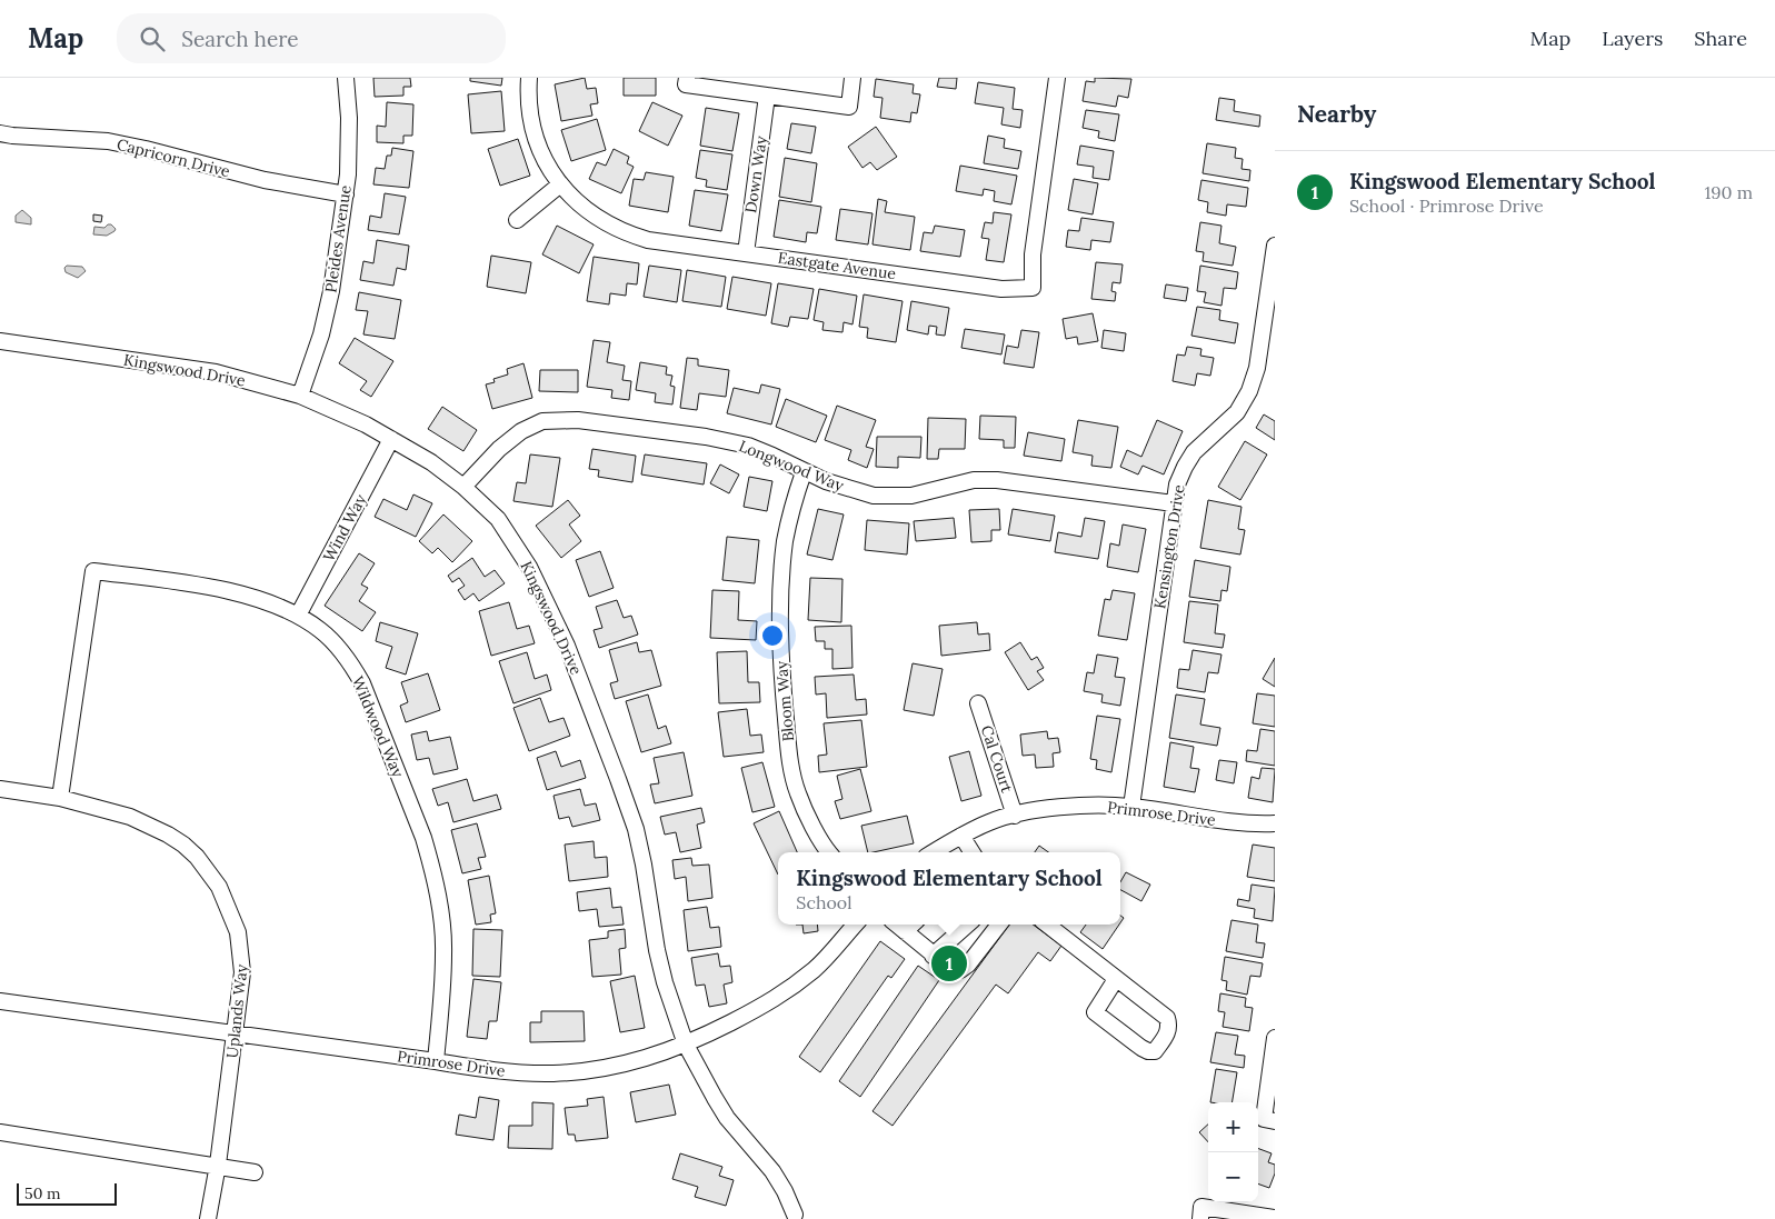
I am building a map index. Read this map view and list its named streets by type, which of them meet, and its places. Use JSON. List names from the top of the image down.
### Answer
{
  "streets": {
    "street": [
      "Capricorn Drive",
      "Down Way",
      "Pleides Avenue",
      "Eastgate Avenue",
      "Kingswood Drive",
      "Longwood Way",
      "Wind Way",
      "Kensington Drive",
      "Bloom Way",
      "Wildwood Way",
      "Cal Court",
      "Primrose Drive",
      "Uplands Way"
    ]
  },
  "crossings": [
    ["Capricorn Drive", "Pleides Avenue"],
    ["Down Way", "Eastgate Avenue"],
    ["Pleides Avenue", "Kingswood Drive"],
    ["Kingswood Drive", "Longwood Way"],
    ["Kingswood Drive", "Wind Way"],
    ["Kingswood Drive", "Primrose Drive"],
    ["Longwood Way", "Kensington Drive"],
    ["Longwood Way", "Bloom Way"],
    ["Wind Way", "Wildwood Way"],
    ["Kensington Drive", "Primrose Drive"],
    ["Wildwood Way", "Primrose Drive"],
    ["Wildwood Way", "Uplands Way"],
    ["Cal Court", "Primrose Drive"],
    ["Primrose Drive", "Uplands Way"]
  ],
  "scale_bar": "50 m",
  "page": {
    "header": "Map",
    "search": "Search here",
    "nav": ["Map", "Layers", "Share"],
    "heading": "Nearby",
    "list": [
      {
        "mark": "1",
        "name": "Kingswood Elementary School",
        "note": "School · Primrose Drive",
        "value": "190 m"
      }
    ],
    "popup": ["Kingswood Elementary School", "School"],
    "pins": "1",
    "map_buttons": ["+", "−"],
    "scale": "50 m"
  }
}
